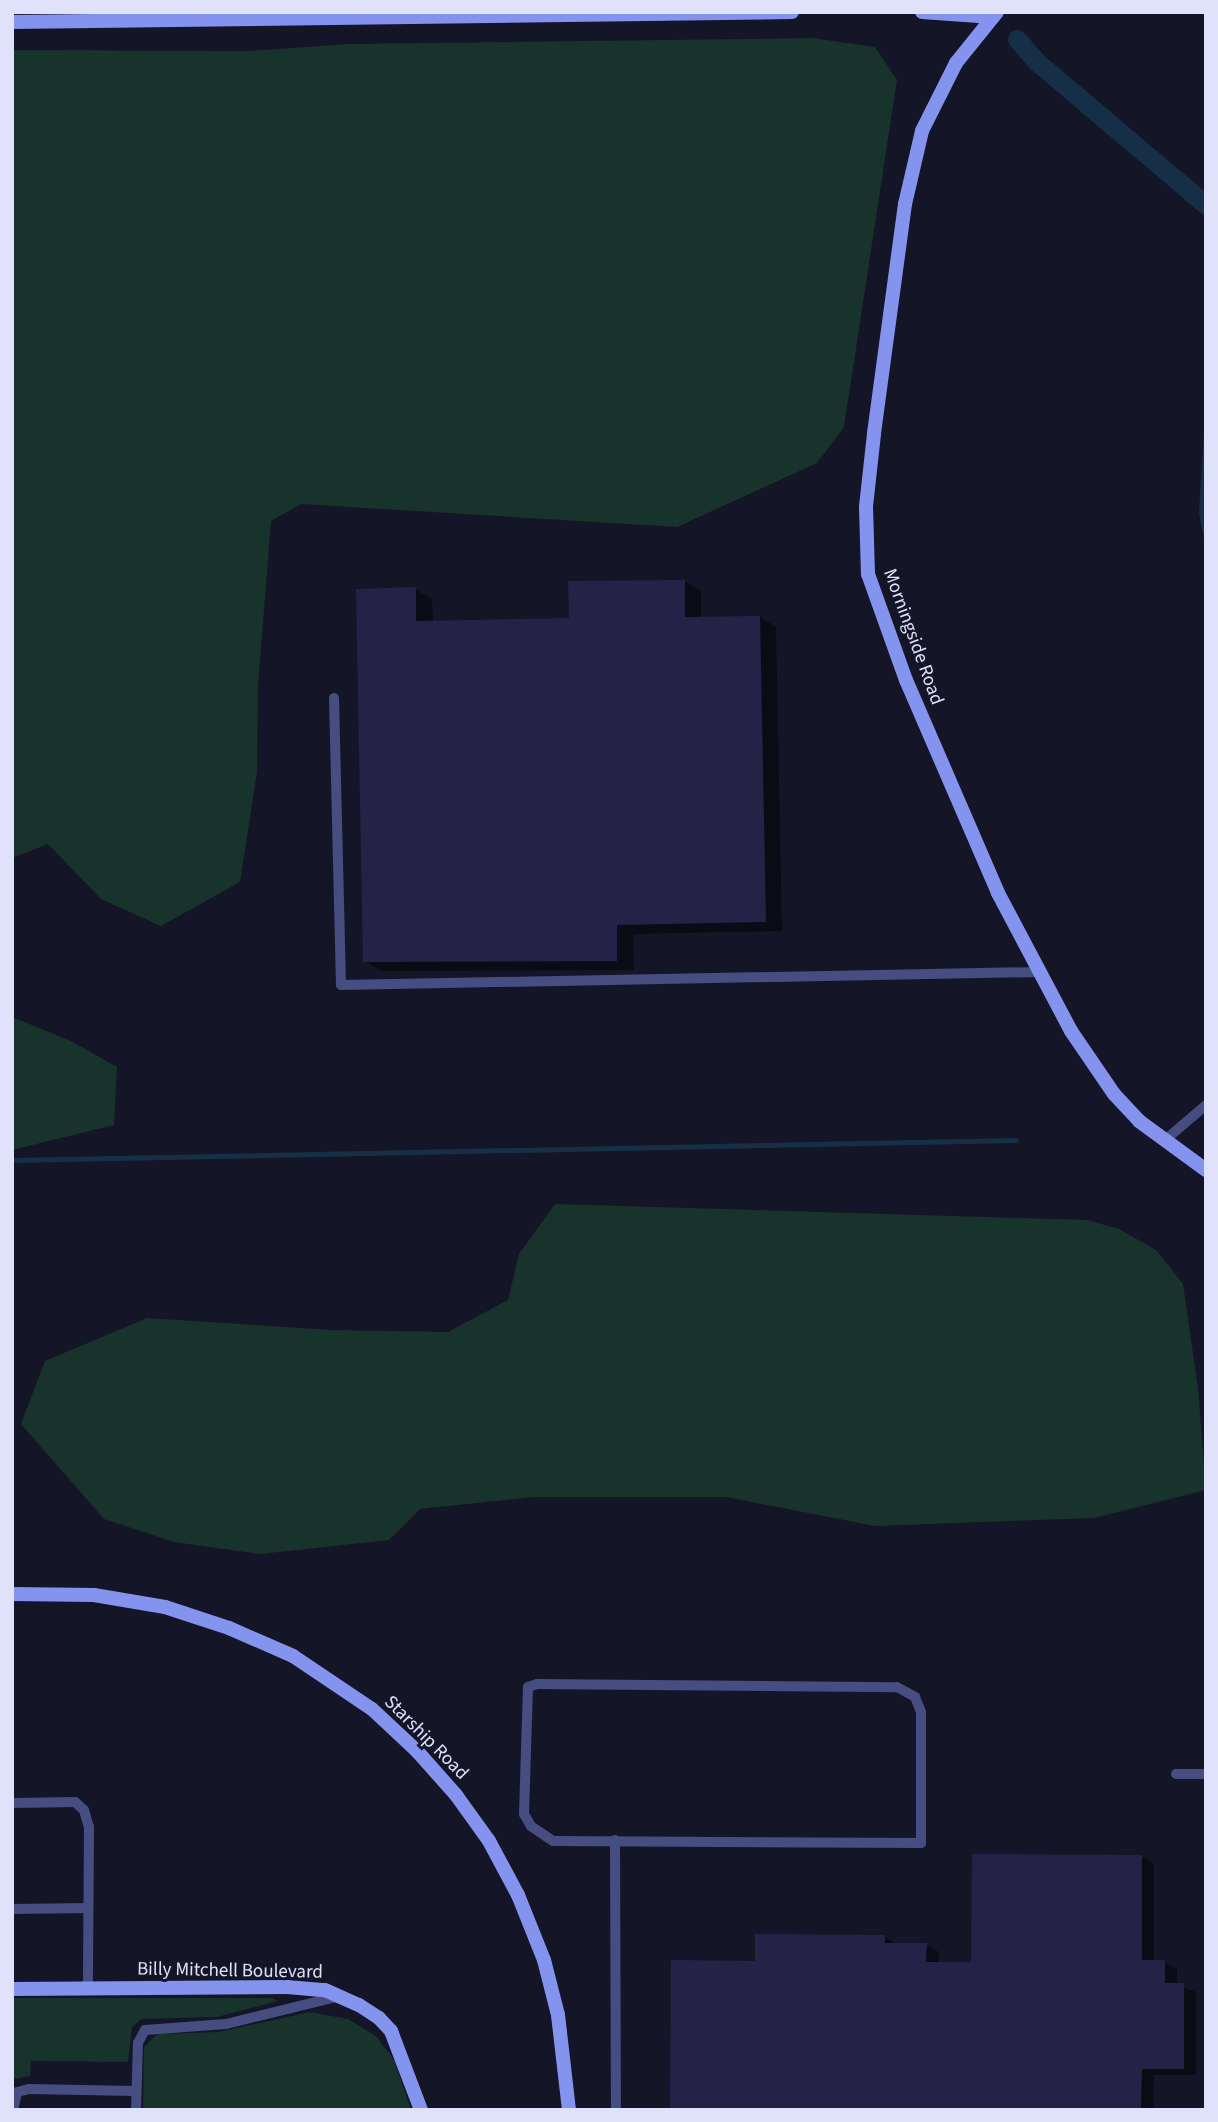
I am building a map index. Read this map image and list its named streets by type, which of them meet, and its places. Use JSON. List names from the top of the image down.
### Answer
{
  "streets": {
    "street": ["Morningside Road", "Starship Road", "Billy Mitchell Boulevard"]
  }
}
